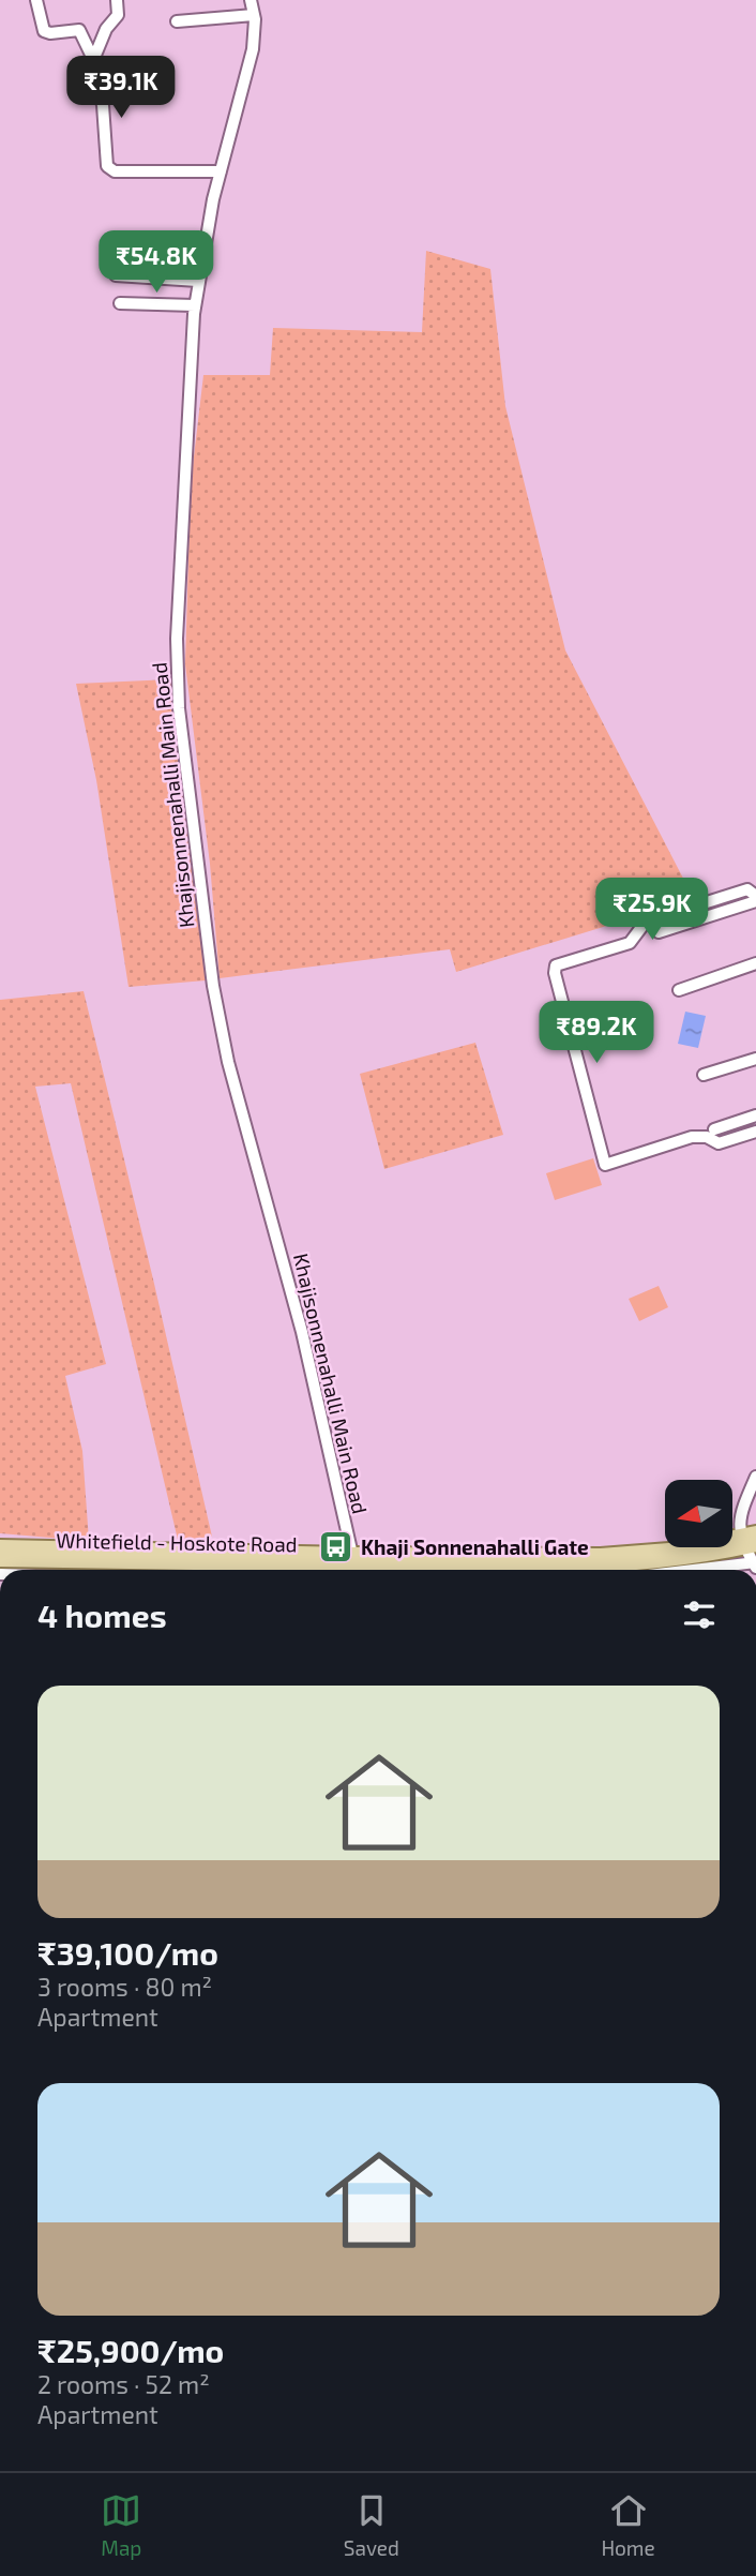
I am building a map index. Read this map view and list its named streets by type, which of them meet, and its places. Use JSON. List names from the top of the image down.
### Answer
{
  "streets": {
    "main road": ["Whitefield - Hoskote Road"],
    "street": ["Khajisonnenahalli Main Road"]
  },
  "crossings": [
    ["Khajisonnenahalli Main Road", "Whitefield - Hoskote Road"]
  ],
  "places": {
    "bus stop": ["Khaji Sonnenahalli Gate"]
  },
  "north": "left",
  "page": {
    "price": [
      "₹39.1K",
      "₹54.8K",
      "₹25.9K",
      "₹89.2K"
    ],
    "heading": "4 homes",
    "list": [
      {
        "name": "₹39,100/mo",
        "note": "3 rooms · 80 m² · Apartment"
      },
      {
        "name": "₹25,900/mo",
        "note": "2 rooms · 52 m² · Apartment"
      }
    ],
    "tabs": ["Map", "Saved", "Home"]
  }
}
